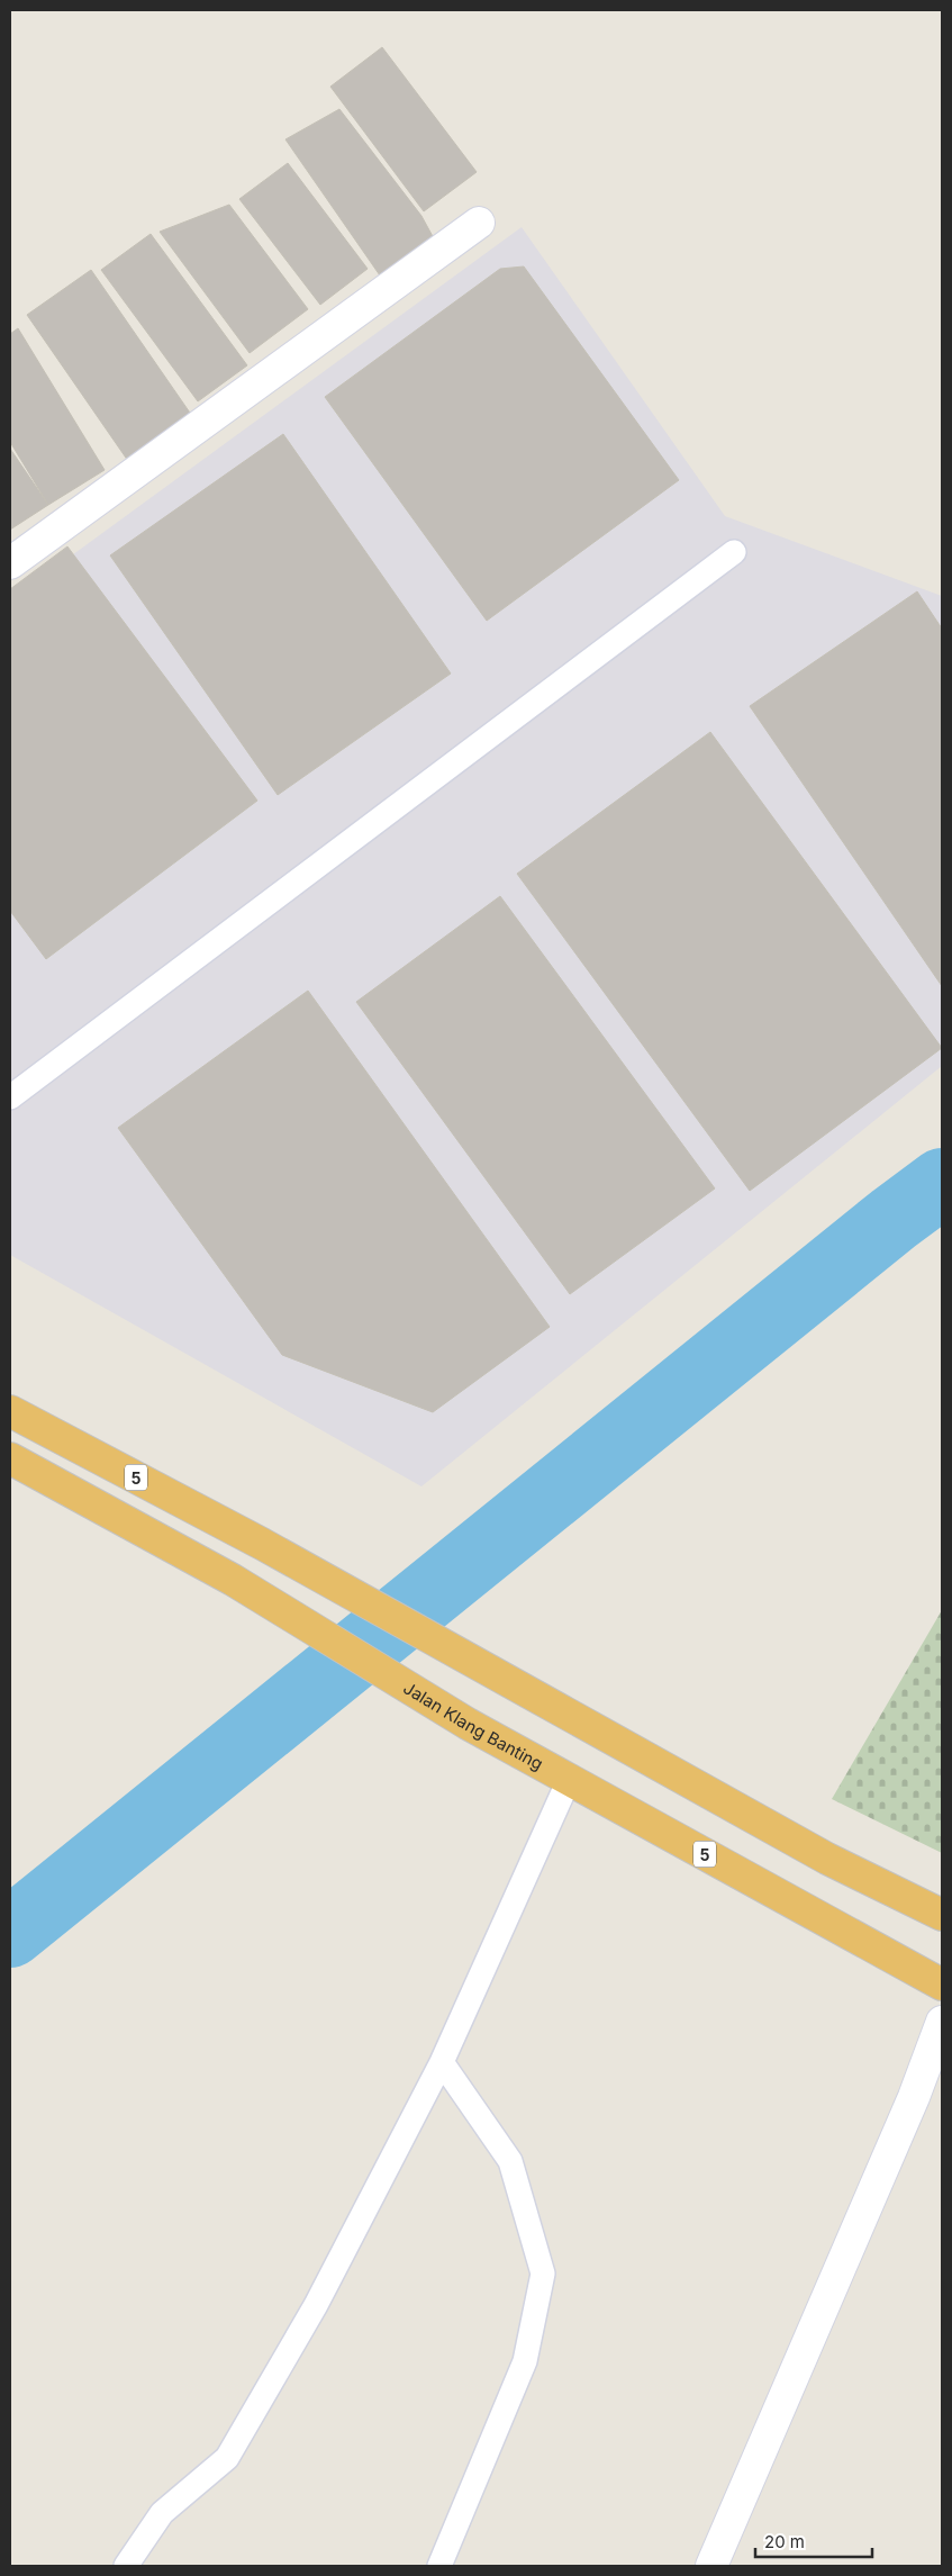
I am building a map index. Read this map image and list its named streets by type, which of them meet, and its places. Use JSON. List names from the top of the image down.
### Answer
{
  "streets": {
    "highway": ["5", "Jalan Klang Banting"]
  },
  "scale_bar": "20 m"
}
